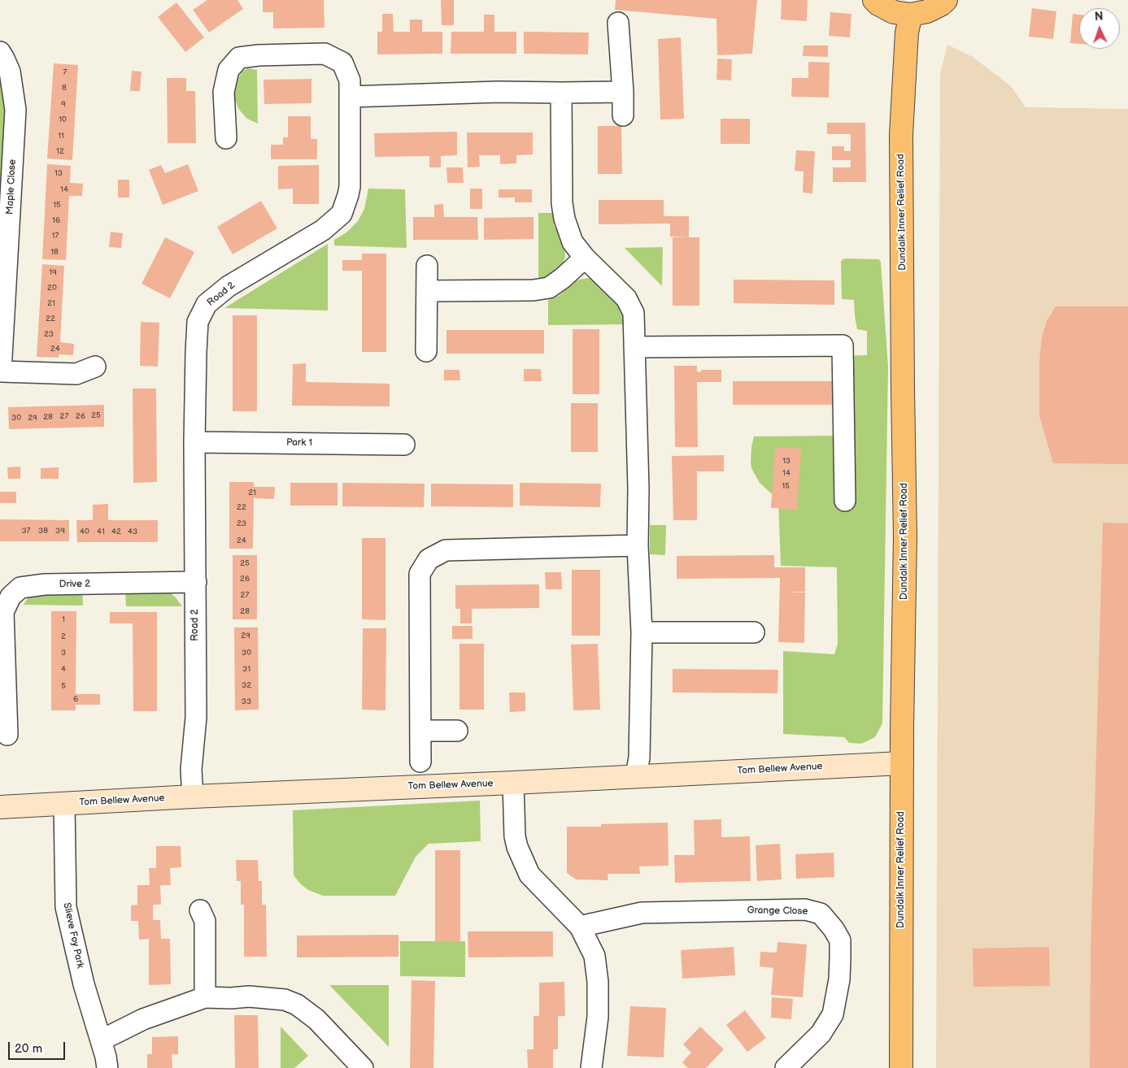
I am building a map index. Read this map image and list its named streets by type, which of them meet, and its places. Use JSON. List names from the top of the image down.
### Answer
{
  "streets": {
    "main road": ["Dundalk Inner Relief Road"],
    "street": [
      "Maple Close",
      "Road 2",
      "Park 1",
      "Drive 2",
      "Tom Bellew Avenue",
      "Grange Close",
      "Slieve Foy Park"
    ]
  },
  "crossings": [
    ["Dundalk Inner Relief Road", "Tom Bellew Avenue"],
    ["Road 2", "Park 1"],
    ["Road 2", "Drive 2"],
    ["Road 2", "Tom Bellew Avenue"],
    ["Tom Bellew Avenue", "Slieve Foy Park"]
  ],
  "house_numbers": [
    "7",
    "8",
    "9",
    "10",
    "11",
    "12",
    "13",
    "14",
    "15",
    "16",
    "17",
    "18",
    "19",
    "20",
    "21",
    "22",
    "23",
    "24",
    "25",
    "27",
    "26",
    "28",
    "30",
    "29",
    "13",
    "14",
    "15",
    "21",
    "22",
    "23",
    "37",
    "38",
    "39",
    "40",
    "41",
    "42",
    "43",
    "24",
    "25",
    "26",
    "27",
    "28",
    "1",
    "29",
    "2",
    "3",
    "30",
    "4",
    "31",
    "32",
    "5",
    "6",
    "33"
  ],
  "scale_bar": "20 m",
  "north": "top"
}
